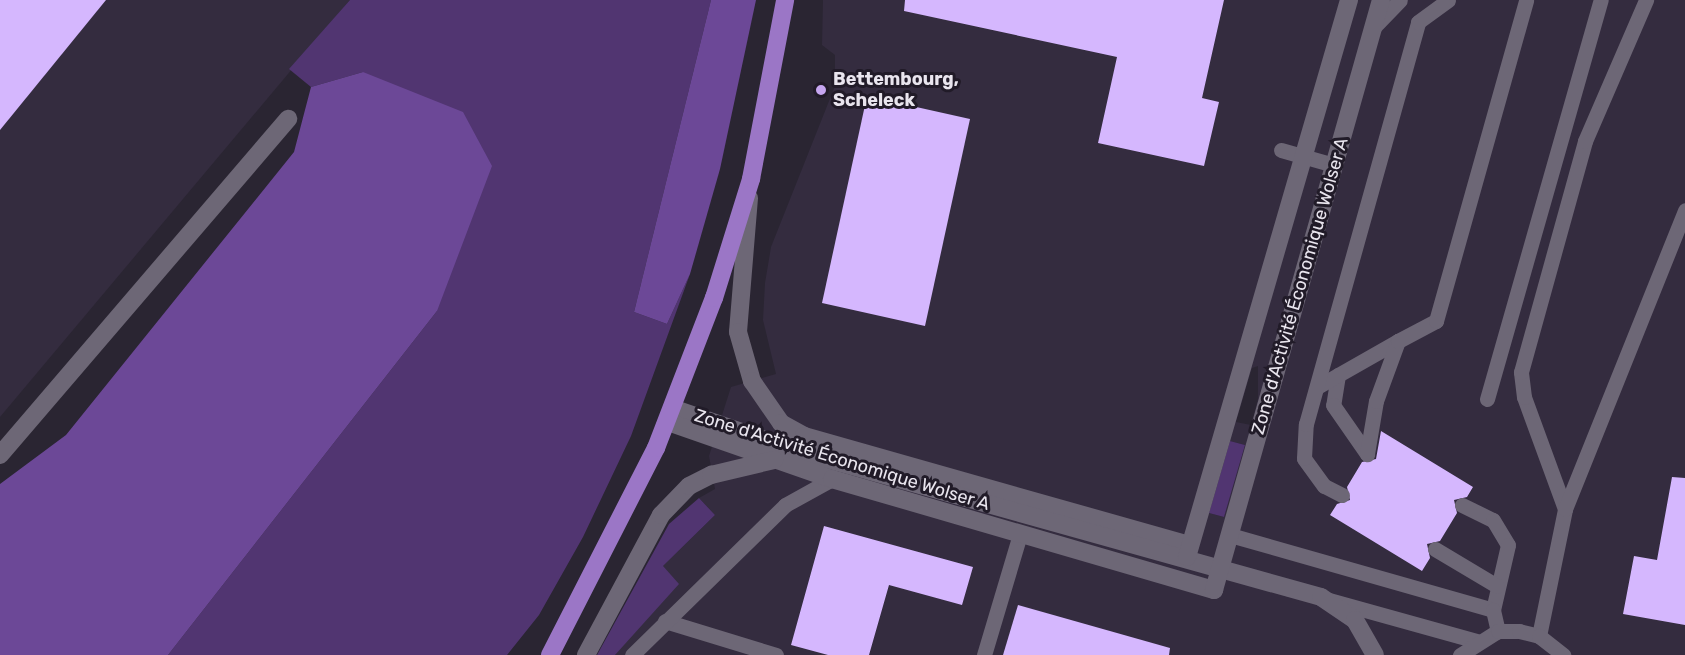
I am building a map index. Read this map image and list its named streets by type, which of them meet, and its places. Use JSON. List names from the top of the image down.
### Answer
{
  "streets": {
    "street": ["Zone d'Activité Économique Wolser A"]
  },
  "places": ["Bettembourg, Scheleck"]
}
